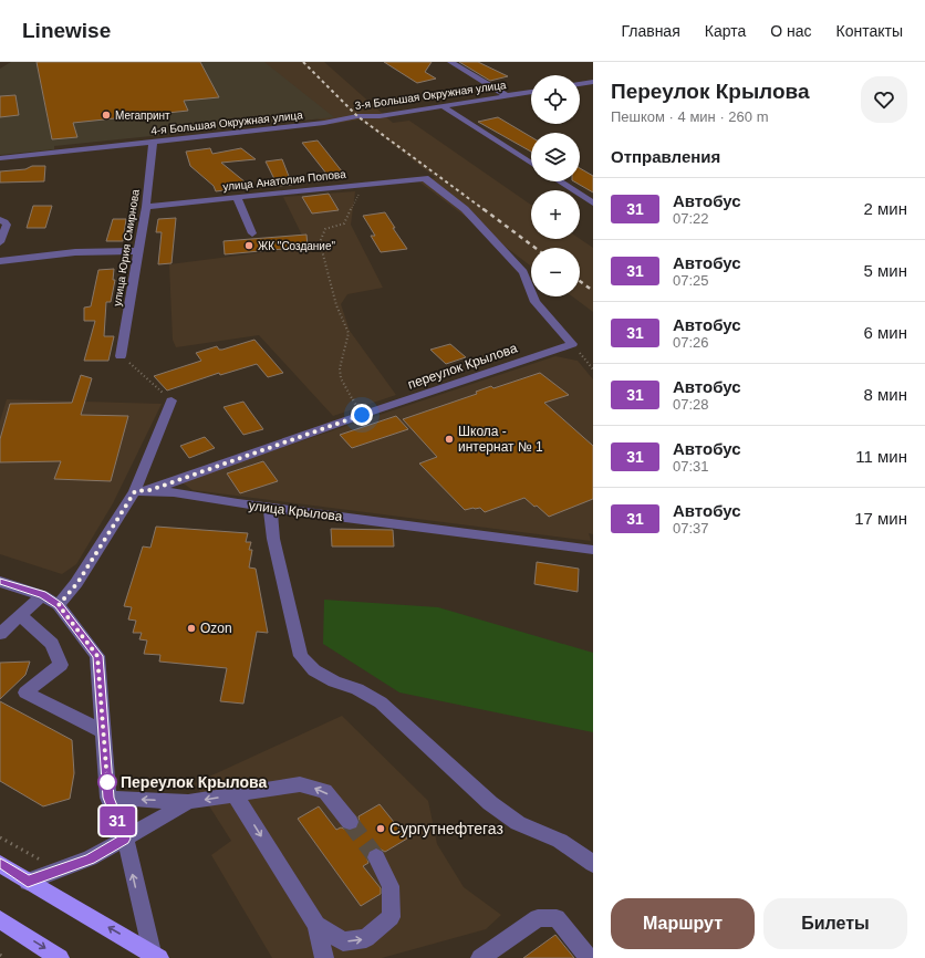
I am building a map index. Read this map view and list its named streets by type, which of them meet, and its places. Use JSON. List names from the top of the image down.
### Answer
{
  "streets": {
    "street": [
      "3-я Большая Окружная улица",
      "4-я Большая Окружная улица",
      "улица Анатолия Попова",
      "улица Юрия Смирнова",
      "переулок Крылова",
      "улица Крылова"
    ]
  },
  "crossings": [
    ["3-я Большая Окружная улица", "4-я Большая Окружная улица"],
    ["4-я Большая Окружная улица", "улица Юрия Смирнова"],
    ["улица Анатолия Попова", "улица Юрия Смирнова"],
    ["улица Анатолия Попова", "переулок Крылова"],
    ["переулок Крылова", "улица Крылова"]
  ],
  "places": [
    "Мегапринт",
    "ЖК \"Создание\"",
    "Школа - интернат № 1",
    "Ozon",
    "Переулок Крылова",
    "Сургутнефтегаз"
  ],
  "lines": ["bus line 31"],
  "page": {
    "header": "Linewise",
    "nav": [
      "Главная",
      "Карта",
      "О нас",
      "Контакты"
    ],
    "on_map": "31",
    "heading": [
      ["Переулок Крылова", "Пешком · 4 мин · 260 m"],
      "Отправления"
    ],
    "map_buttons": ["+", "−"],
    "list": [
      {
        "mark": "31",
        "name": "Автобус",
        "note": "07:22",
        "value": "2 мин"
      },
      {
        "mark": "31",
        "name": "Автобус",
        "note": "07:25",
        "value": "5 мин"
      },
      {
        "mark": "31",
        "name": "Автобус",
        "note": "07:26",
        "value": "6 мин"
      },
      {
        "mark": "31",
        "name": "Автобус",
        "note": "07:28",
        "value": "8 мин"
      },
      {
        "mark": "31",
        "name": "Автобус",
        "note": "07:31",
        "value": "11 мин"
      },
      {
        "mark": "31",
        "name": "Автобус",
        "note": "07:37",
        "value": "17 мин"
      }
    ],
    "buttons": ["Маршрут", "Билеты"]
  }
}
